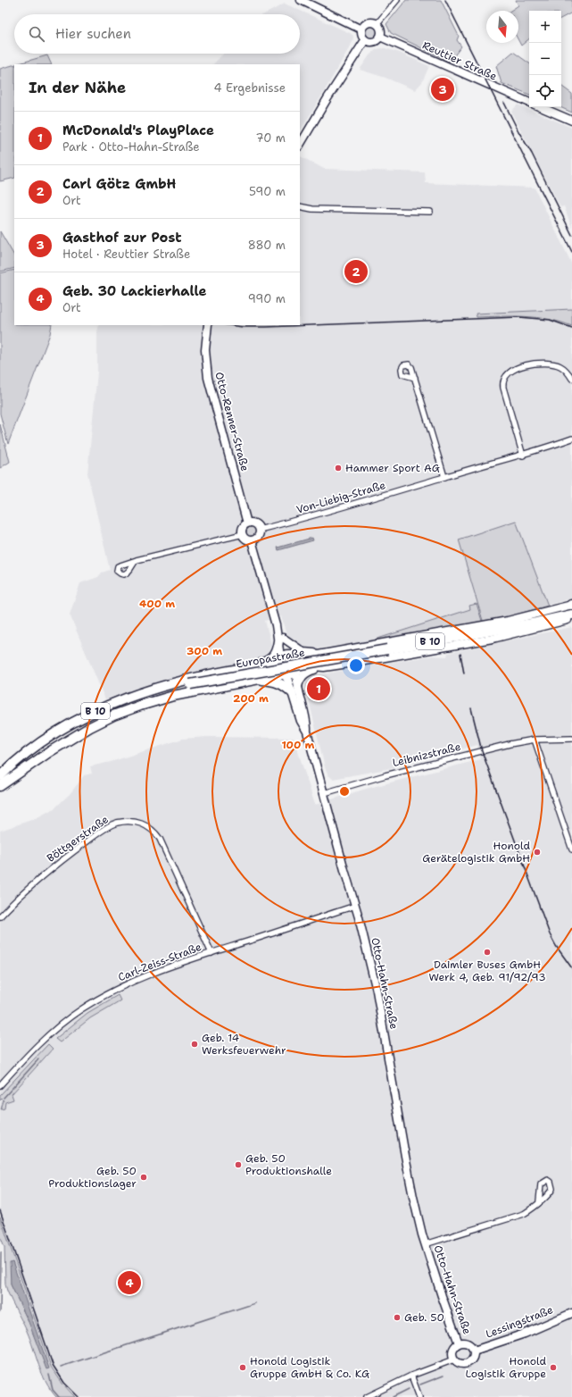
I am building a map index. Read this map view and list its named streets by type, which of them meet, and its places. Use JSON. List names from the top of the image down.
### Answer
{
  "streets": {
    "highway": ["B 10", "Europastraße"],
    "street": [
      "Reuttier Straße",
      "Otto-Renner-Straße",
      "Von-Liebig-Straße",
      "Leibnizstraße",
      "Böttgerstraße",
      "Carl-Zeiss-Straße",
      "Otto-Hahn-Straße",
      "Lessingstraße"
    ]
  },
  "crossings": [
    ["Otto-Renner-Straße", "Von-Liebig-Straße"],
    ["B 10", "Europastraße"],
    ["B 10", "Otto-Hahn-Straße"],
    ["Europastraße", "Otto-Hahn-Straße"],
    ["Leibnizstraße", "Otto-Hahn-Straße"],
    ["Böttgerstraße", "Carl-Zeiss-Straße"],
    ["Carl-Zeiss-Straße", "Otto-Hahn-Straße"],
    ["Otto-Hahn-Straße", "Lessingstraße"]
  ],
  "places": [
    "Hammer Sport AG",
    "Honold Gerätelogistik GmbH",
    "Daimler Buses GmbH Werk 4, Geb. 91/92/93",
    "Geb. 14 Werksfeuerwehr",
    "Geb. 50 Produktionshalle",
    "Geb. 50 Produktionslager",
    "Geb. 50",
    "Honold Logistik Gruppe GmbH & Co. KG",
    "Honold Logistik Gruppe"
  ],
  "north": "bottom",
  "page": {
    "map_buttons": ["+", "−"],
    "search": "Hier suchen",
    "heading": ["In der Nähe", "4 Ergebnisse"],
    "pins": [
      "3",
      "2",
      "1",
      "4"
    ],
    "list": [
      {
        "mark": "1",
        "name": "McDonald's PlayPlace",
        "note": "Park · Otto-Hahn-Straße",
        "value": "70 m"
      },
      {
        "mark": "2",
        "name": "Carl Götz GmbH",
        "note": "Ort",
        "value": "590 m"
      },
      {
        "mark": "3",
        "name": "Gasthof zur Post",
        "note": "Hotel · Reuttier Straße",
        "value": "880 m"
      },
      {
        "mark": "4",
        "name": "Geb. 30 Lackierhalle",
        "note": "Ort",
        "value": "990 m"
      }
    ]
  },
  "rings": [
    "400 m",
    "300 m",
    "200 m",
    "100 m"
  ]
}
